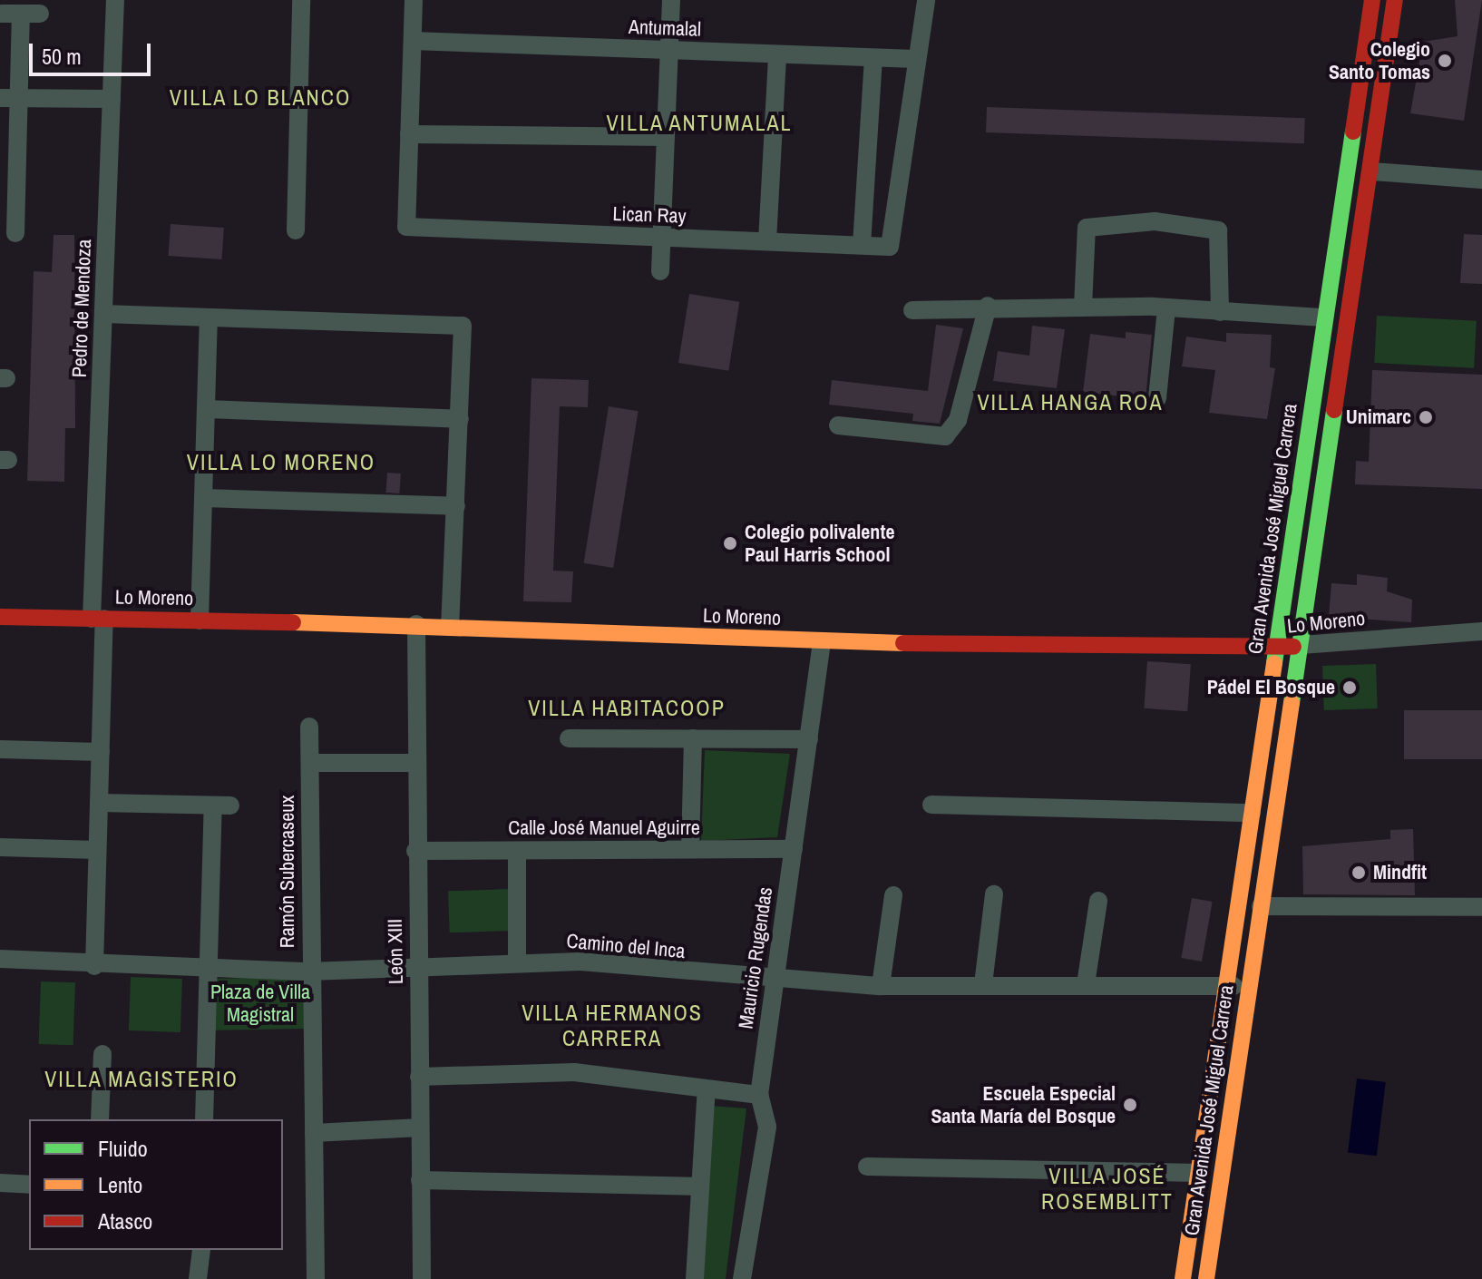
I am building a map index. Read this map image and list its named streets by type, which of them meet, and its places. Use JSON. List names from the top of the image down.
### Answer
{
  "streets": {
    "main road": ["Gran Avenida José Miguel Carrera", "Lo Moreno"],
    "street": [
      "Antumalal",
      "Lican Ray",
      "Pedro de Mendoza",
      "Calle José Manuel Aguirre",
      "Ramón Subercaseux",
      "Camino del Inca",
      "León XIII",
      "Mauricio Rugendas"
    ]
  },
  "crossings": [
    ["Antumalal", "Lican Ray"],
    ["Pedro de Mendoza", "Lo Moreno"],
    ["Pedro de Mendoza", "Camino del Inca"],
    ["Gran Avenida José Miguel Carrera", "Lo Moreno"],
    ["Gran Avenida José Miguel Carrera", "Camino del Inca"],
    ["Lo Moreno", "León XIII"],
    ["Lo Moreno", "Mauricio Rugendas"],
    ["Calle José Manuel Aguirre", "León XIII"],
    ["Calle José Manuel Aguirre", "Mauricio Rugendas"],
    ["Ramón Subercaseux", "Camino del Inca"],
    ["Camino del Inca", "León XIII"],
    ["Camino del Inca", "Mauricio Rugendas"]
  ],
  "districts": [
    "VILLA LO BLANCO",
    "VILLA ANTUMALAL",
    "VILLA HANGA ROA",
    "VILLA LO MORENO",
    "VILLA HABITACOOP",
    "VILLA HERMANOS CARRERA",
    "VILLA MAGISTERIO",
    "VILLA JOSÉ ROSEMBLITT"
  ],
  "parks": ["Plaza de Villa Magistral"],
  "places": [
    "Colegio Santo Tomas",
    "Unimarc",
    "Colegio polivalente Paul Harris School",
    "Pádel El Bosque",
    "Mindfit",
    "Escuela Especial Santa María del Bosque"
  ],
  "legend": ["Fluido", "Lento", "Atasco"],
  "scale_bar": "50 m"
}
